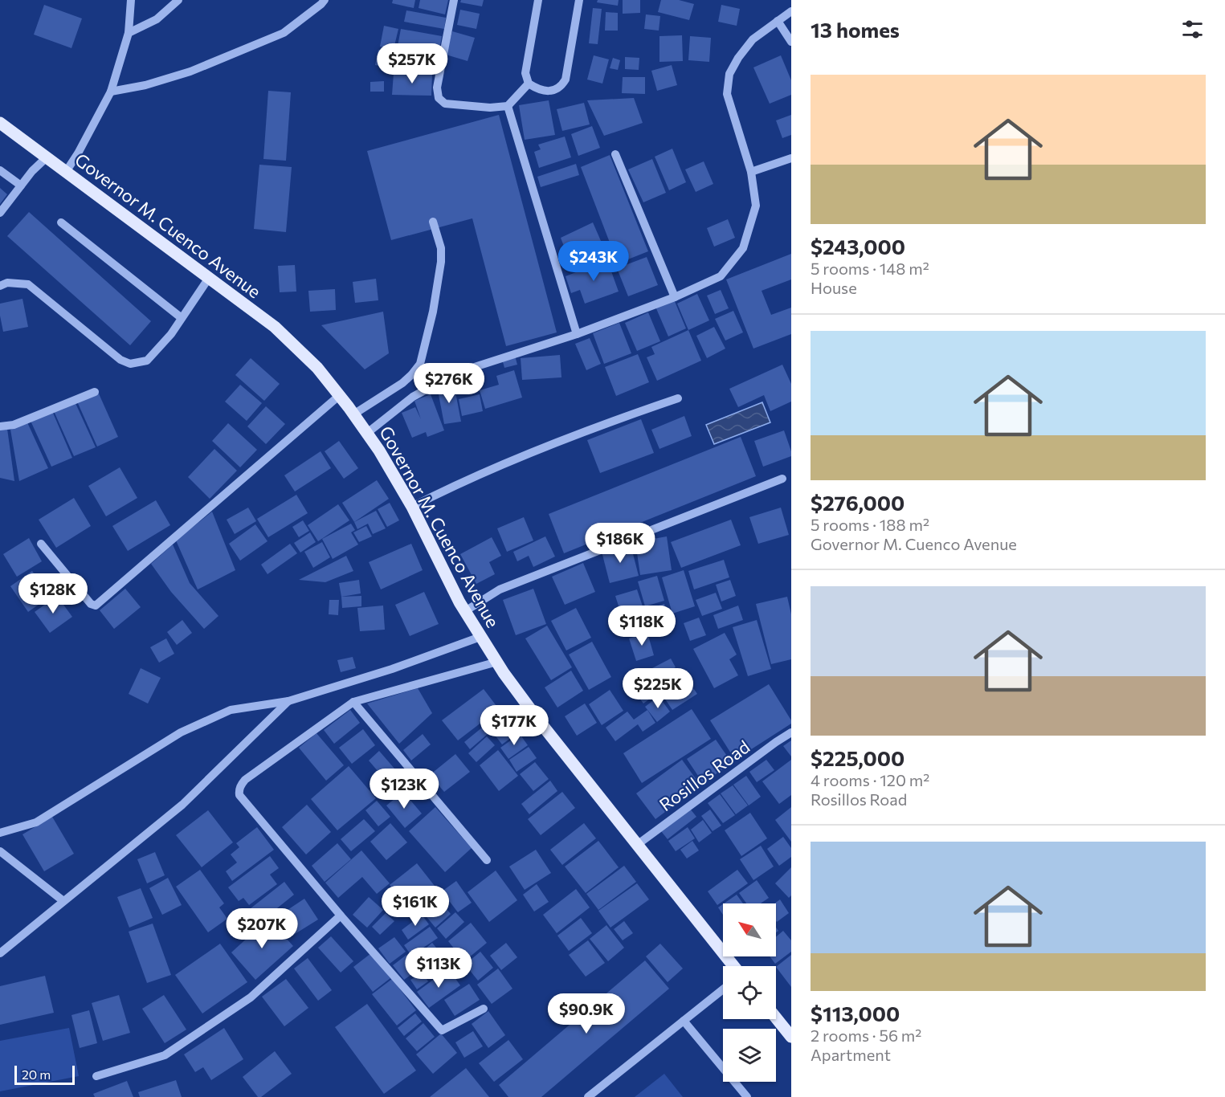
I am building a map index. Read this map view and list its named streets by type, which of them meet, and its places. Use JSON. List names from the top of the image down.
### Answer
{
  "streets": {
    "main road": ["Governor M. Cuenco Avenue"],
    "street": ["Rosillos Road"]
  },
  "crossings": [
    ["Governor M. Cuenco Avenue", "Rosillos Road"]
  ],
  "scale_bar": "20 m",
  "north": "top left",
  "page": {
    "heading": "13 homes",
    "price": [
      "$257K",
      "$243K",
      "$276K",
      "$186K",
      "$128K",
      "$118K",
      "$225K",
      "$177K",
      "$123K",
      "$161K",
      "$207K",
      "$113K",
      "$90.9K"
    ],
    "list": [
      {
        "name": "$243,000",
        "note": "5 rooms · 148 m² · House"
      },
      {
        "name": "$276,000",
        "note": "5 rooms · 188 m² · Governor M. Cuenco Avenue"
      },
      {
        "name": "$225,000",
        "note": "4 rooms · 120 m² · Rosillos Road"
      },
      {
        "name": "$113,000",
        "note": "2 rooms · 56 m² · Apartment"
      }
    ],
    "scale": "20 m"
  }
}
